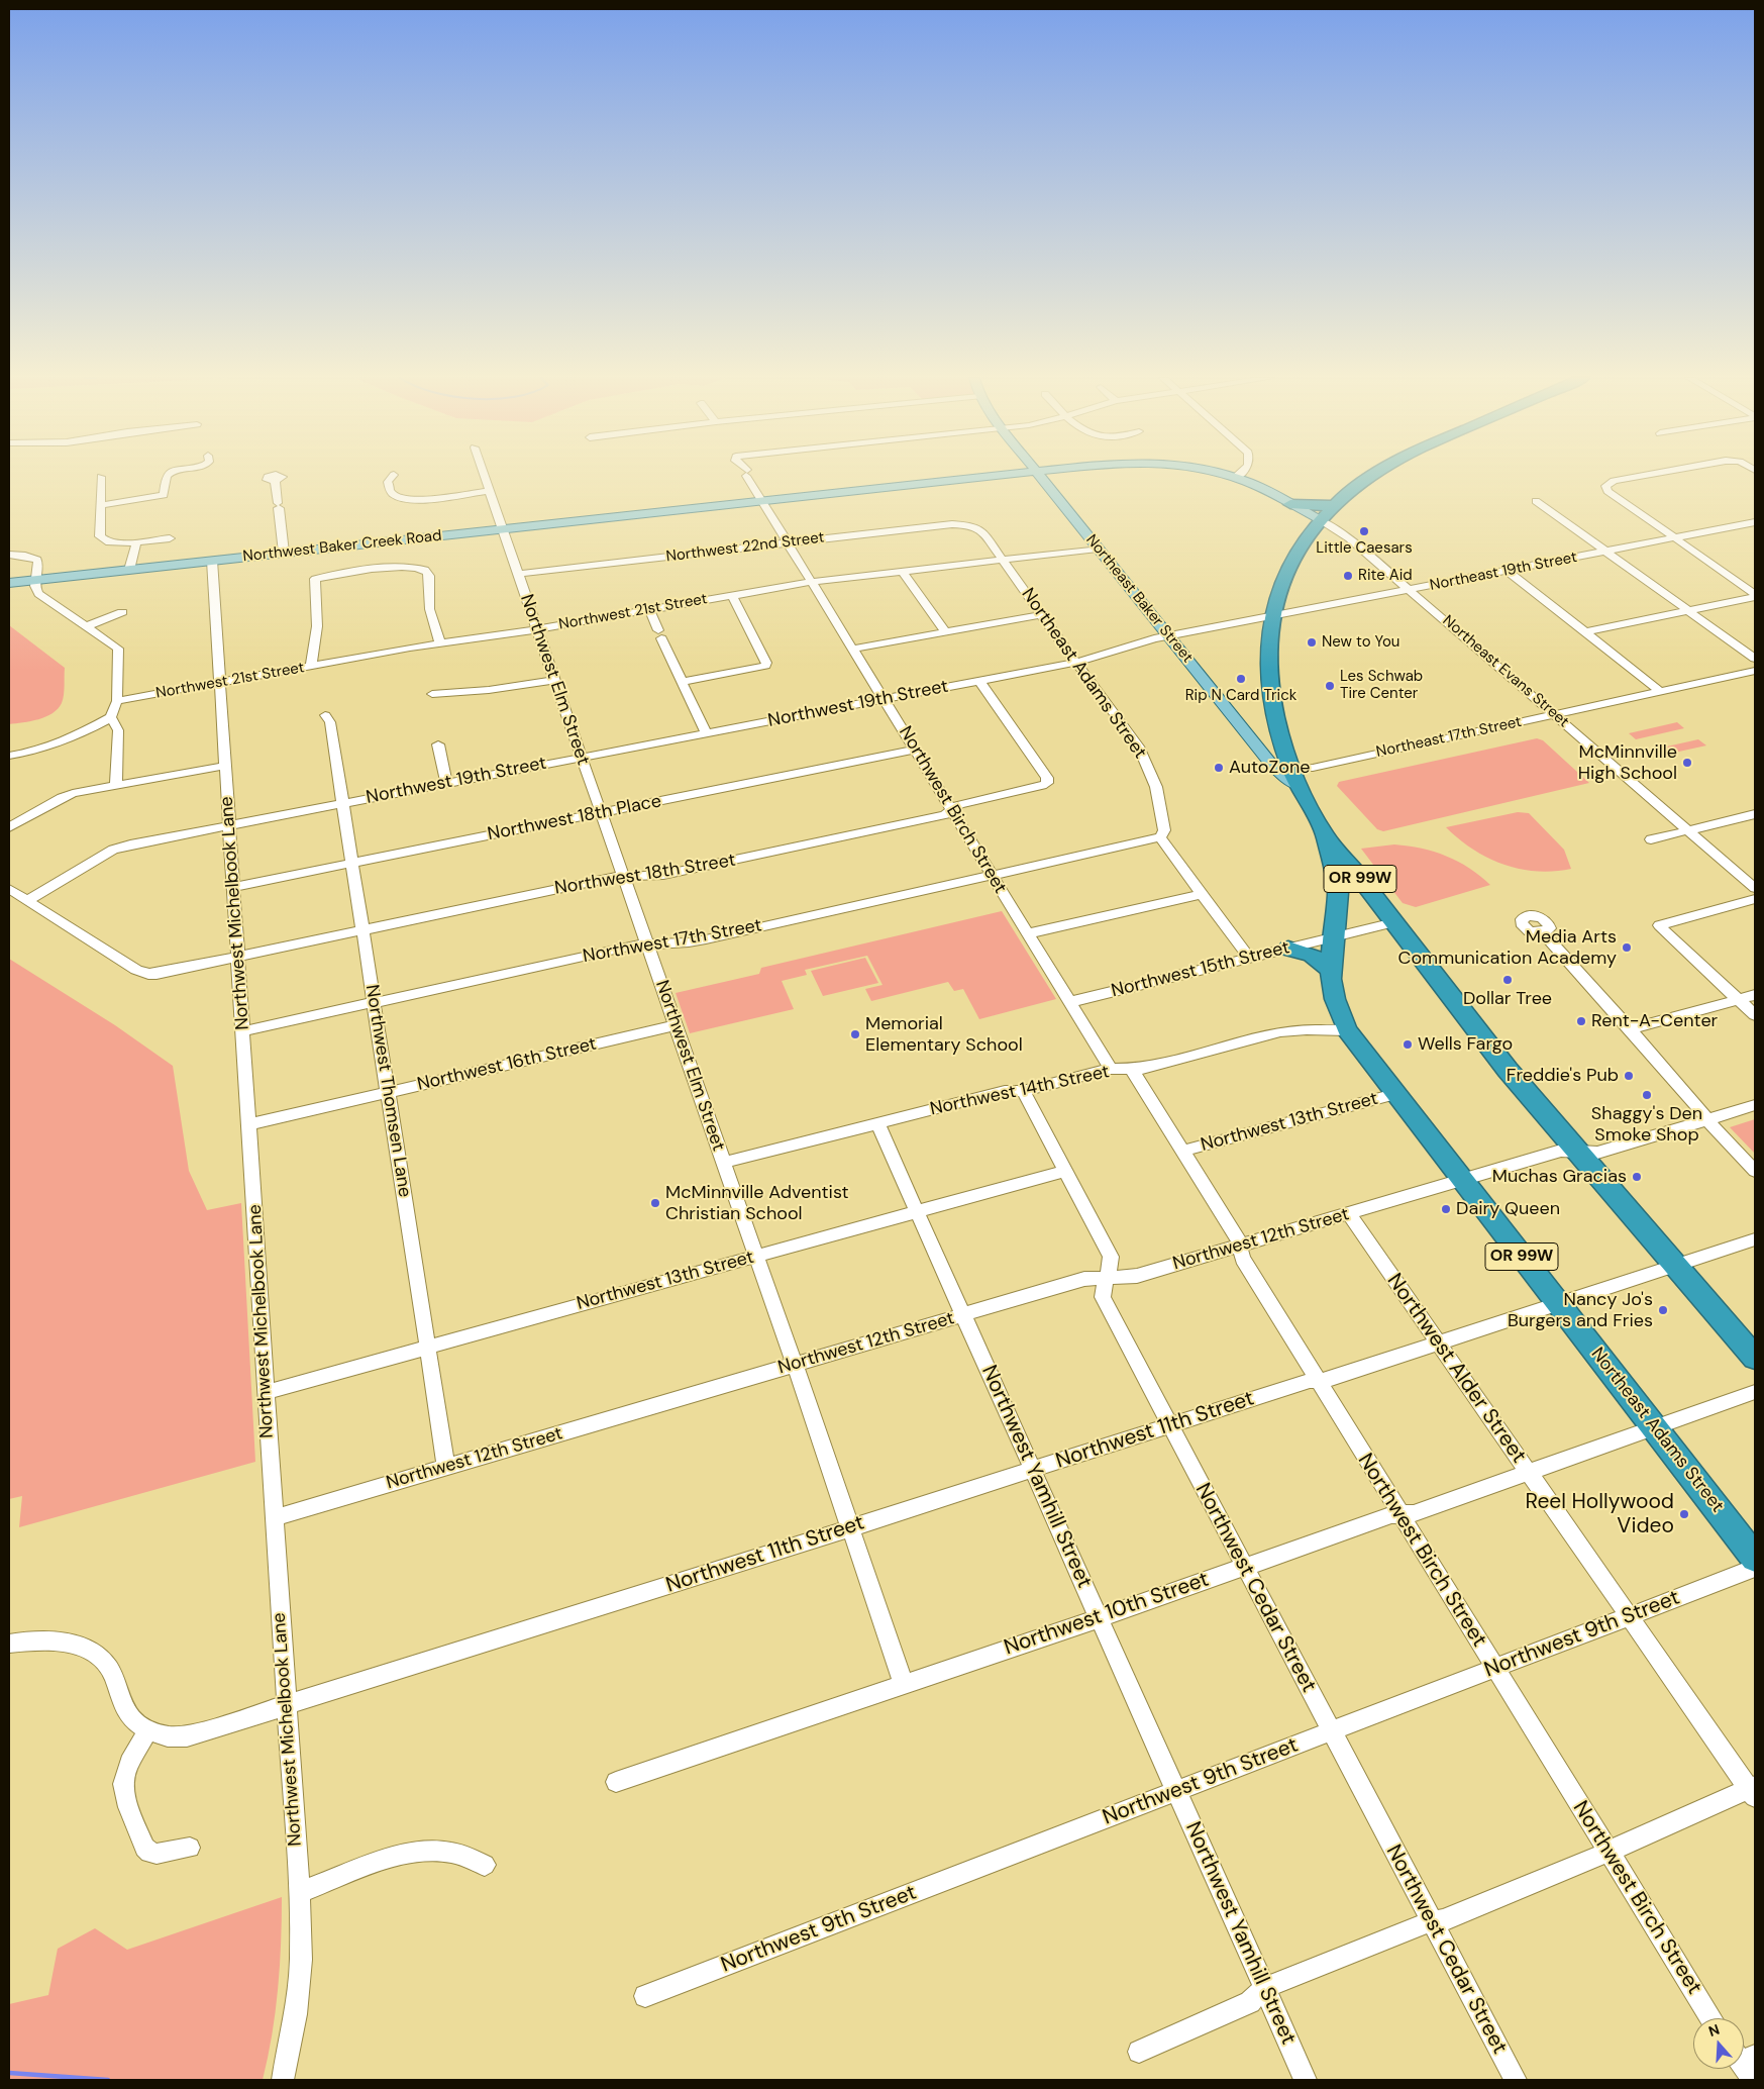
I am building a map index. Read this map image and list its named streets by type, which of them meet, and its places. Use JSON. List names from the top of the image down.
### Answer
{
  "streets": {
    "highway": ["Northeast Adams Street", "OR 99W"],
    "main road": ["Northwest Baker Creek Road", "Northeast Baker Street"],
    "street": [
      "Northwest 22nd Street",
      "Northeast 19th Street",
      "Northwest 21st Street",
      "Northeast Evans Street",
      "Northwest Elm Street",
      "Northwest 19th Street",
      "Northeast 17th Street",
      "Northwest Birch Street",
      "Northwest 18th Place",
      "Northwest 18th Street",
      "Northwest Michelbook Lane",
      "Northwest 17th Street",
      "Northwest 15th Street",
      "Northwest 16th Street",
      "Northwest Thomsen Lane",
      "Northwest 14th Street",
      "Northwest 13th Street",
      "Northwest 12th Street",
      "Northwest Alder Street",
      "Northwest 11th Street",
      "Northwest Yamhill Street",
      "Northwest Cedar Street",
      "Northwest 10th Street",
      "Northwest 9th Street"
    ]
  },
  "crossings": [
    ["Northwest Baker Creek Road", "Northeast Evans Street"],
    ["Northwest Baker Creek Road", "Northwest Elm Street"],
    ["Northwest Baker Creek Road", "Northwest Birch Street"],
    ["Northwest Baker Creek Road", "OR 99W"],
    ["Northwest Baker Creek Road", "Northwest Michelbook Lane"],
    ["Northwest 22nd Street", "Northeast Adams Street"],
    ["Northwest 22nd Street", "Northwest Elm Street"],
    ["Northwest 22nd Street", "Northwest Birch Street"],
    ["Northeast 19th Street", "Northeast Baker Street"],
    ["Northeast 19th Street", "Northeast Evans Street"],
    ["Northeast 19th Street", "Northeast Adams Street"],
    ["Northeast 19th Street", "Northwest 19th Street"],
    ["Northeast 19th Street", "OR 99W"],
    ["Northeast Baker Street", "Northwest 21st Street"],
    ["Northeast Baker Street", "OR 99W"],
    ["Northwest 21st Street", "Northeast Adams Street"],
    ["Northwest 21st Street", "Northwest Elm Street"],
    ["Northwest 21st Street", "Northwest Birch Street"],
    ["Northwest 21st Street", "Northwest Michelbook Lane"],
    ["Northeast Evans Street", "Northeast 17th Street"],
    ["Northeast Evans Street", "OR 99W"],
    ["Northeast Adams Street", "Northwest 19th Street"],
    ["Northeast Adams Street", "OR 99W"],
    ["Northeast Adams Street", "Northwest 17th Street"],
    ["Northeast Adams Street", "Northwest 15th Street"],
    ["Northeast Adams Street", "Northwest 14th Street"],
    ["Northeast Adams Street", "Northwest 13th Street"],
    ["Northeast Adams Street", "Northwest 12th Street"],
    ["Northeast Adams Street", "Northwest 11th Street"],
    ["Northeast Adams Street", "Northwest 10th Street"],
    ["Northwest Elm Street", "Northwest 19th Street"],
    ["Northwest Elm Street", "Northwest 18th Place"],
    ["Northwest Elm Street", "Northwest 18th Street"],
    ["Northwest Elm Street", "Northwest 17th Street"],
    ["Northwest Elm Street", "Northwest 16th Street"],
    ["Northwest Elm Street", "Northwest 14th Street"],
    ["Northwest Elm Street", "Northwest 13th Street"],
    ["Northwest Elm Street", "Northwest 12th Street"],
    ["Northwest Elm Street", "Northwest 11th Street"],
    ["Northwest Elm Street", "Northwest 10th Street"],
    ["Northwest 19th Street", "Northwest Birch Street"],
    ["Northwest 19th Street", "Northwest 18th Street"],
    ["Northwest 19th Street", "Northwest Michelbook Lane"],
    ["Northwest 19th Street", "Northwest Thomsen Lane"],
    ["Northeast 17th Street", "OR 99W"],
    ["Northwest Birch Street", "Northwest 18th Place"],
    ["Northwest Birch Street", "Northwest 18th Street"],
    ["Northwest Birch Street", "Northwest 17th Street"],
    ["Northwest Birch Street", "Northwest 15th Street"],
    ["Northwest Birch Street", "Northwest 14th Street"],
    ["Northwest Birch Street", "Northwest 13th Street"],
    ["Northwest Birch Street", "Northwest 12th Street"],
    ["Northwest Birch Street", "Northwest 11th Street"],
    ["Northwest Birch Street", "Northwest 10th Street"],
    ["Northwest Birch Street", "Northwest 9th Street"],
    ["Northwest 18th Place", "Northwest Michelbook Lane"],
    ["Northwest 18th Place", "Northwest Thomsen Lane"],
    ["Northwest 18th Street", "Northwest Michelbook Lane"],
    ["Northwest 18th Street", "Northwest Thomsen Lane"],
    ["OR 99W", "Northwest 15th Street"],
    ["Northwest Michelbook Lane", "Northwest 17th Street"],
    ["Northwest Michelbook Lane", "Northwest 16th Street"],
    ["Northwest Michelbook Lane", "Northwest 13th Street"],
    ["Northwest Michelbook Lane", "Northwest 12th Street"],
    ["Northwest Michelbook Lane", "Northwest 11th Street"],
    ["Northwest 17th Street", "Northwest Thomsen Lane"],
    ["Northwest 16th Street", "Northwest Thomsen Lane"],
    ["Northwest Thomsen Lane", "Northwest 13th Street"],
    ["Northwest Thomsen Lane", "Northwest 12th Street"],
    ["Northwest 14th Street", "Northwest Yamhill Street"],
    ["Northwest 14th Street", "Northwest Cedar Street"],
    ["Northwest 13th Street", "Northwest Yamhill Street"],
    ["Northwest 13th Street", "Northwest Cedar Street"],
    ["Northwest 12th Street", "Northwest Alder Street"],
    ["Northwest 12th Street", "Northwest Yamhill Street"],
    ["Northwest 12th Street", "Northwest Cedar Street"],
    ["Northwest Alder Street", "Northwest 11th Street"],
    ["Northwest Alder Street", "Northwest 10th Street"],
    ["Northwest Alder Street", "Northwest 9th Street"],
    ["Northwest 11th Street", "Northwest Yamhill Street"],
    ["Northwest 11th Street", "Northwest Cedar Street"],
    ["Northwest Yamhill Street", "Northwest 10th Street"],
    ["Northwest Yamhill Street", "Northwest 9th Street"],
    ["Northwest Cedar Street", "Northwest 10th Street"],
    ["Northwest Cedar Street", "Northwest 9th Street"]
  ],
  "places": [
    "Little Caesars",
    "Rite Aid",
    "New to You",
    "Rip N Card Trick",
    "Les Schwab Tire Center",
    "McMinnville High School",
    "AutoZone",
    "Media Arts Communication Academy",
    "Dollar Tree",
    "Rent-A-Center",
    "Memorial Elementary School",
    "Wells Fargo",
    "Freddie's Pub",
    "Shaggy's Den Smoke Shop",
    "Muchas Gracias",
    "McMinnville Adventist Christian School",
    "Dairy Queen",
    "Nancy Jo's Burgers and Fries",
    "Reel Hollywood Video"
  ],
  "north": "top"
}
